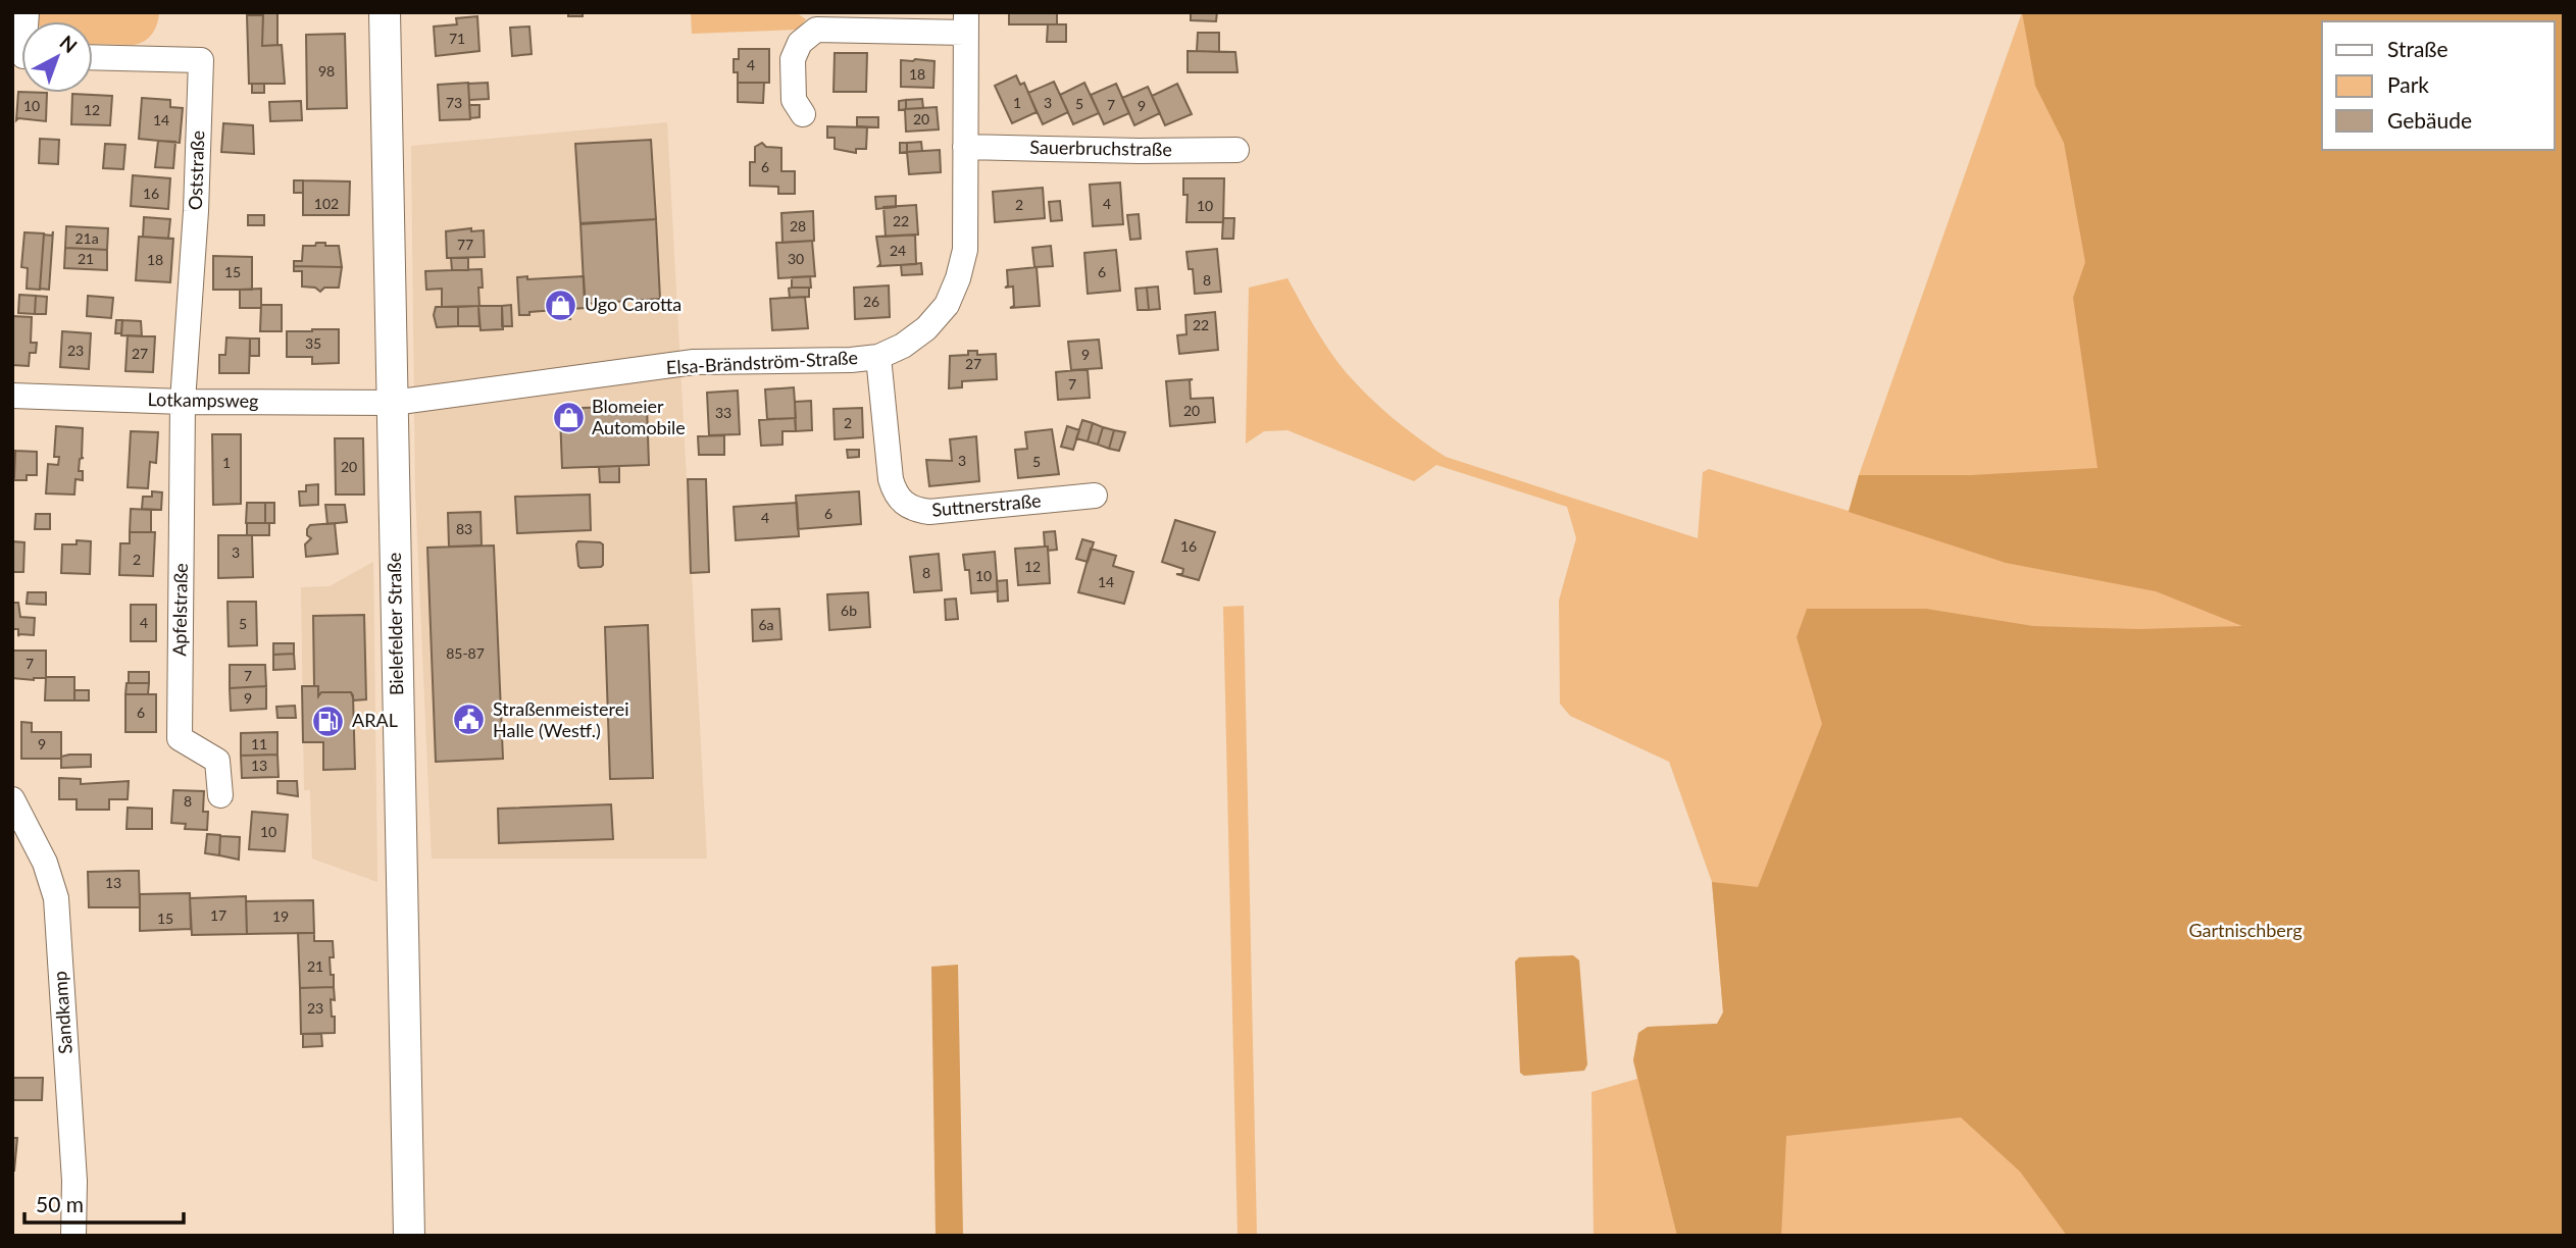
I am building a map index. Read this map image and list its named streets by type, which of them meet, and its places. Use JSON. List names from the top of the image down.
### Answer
{
  "streets": {
    "street": [
      "Sauerbruchstraße",
      "Oststraße",
      "Elsa-Brändström-Straße",
      "Lotkampsweg",
      "Suttnerstraße",
      "Apfelstraße",
      "Bielefelder Straße",
      "Sandkamp"
    ]
  },
  "crossings": [
    ["Sauerbruchstraße", "Elsa-Brändström-Straße"],
    ["Oststraße", "Lotkampsweg"],
    ["Oststraße", "Apfelstraße"],
    ["Elsa-Brändström-Straße", "Lotkampsweg"],
    ["Elsa-Brändström-Straße", "Suttnerstraße"],
    ["Elsa-Brändström-Straße", "Bielefelder Straße"],
    ["Lotkampsweg", "Apfelstraße"],
    ["Lotkampsweg", "Bielefelder Straße"]
  ],
  "parks": ["Gartnischberg"],
  "places": {
    "shop": ["Ugo Carotta", "Blomeier Automobile"],
    "public building": ["Straßenmeisterei Halle (Westf.)"],
    "fuel station": ["ARAL"]
  },
  "house_numbers": [
    "71",
    "4",
    "98",
    "18",
    "73",
    "1",
    "3",
    "5",
    "7",
    "10",
    "9",
    "12",
    "20",
    "14",
    "6",
    "16",
    "102",
    "4",
    "2",
    "10",
    "22",
    "28",
    "21a",
    "77",
    "24",
    "21",
    "30",
    "18",
    "15",
    "6",
    "8",
    "26",
    "22",
    "35",
    "23",
    "27",
    "9",
    "27",
    "7",
    "20",
    "33",
    "2",
    "3",
    "5",
    "1",
    "20",
    "6",
    "4",
    "83",
    "16",
    "3",
    "2",
    "12",
    "8",
    "10",
    "14",
    "6b",
    "4",
    "5",
    "6a",
    "85-87",
    "7",
    "7",
    "9",
    "6",
    "9",
    "11",
    "13",
    "8",
    "10",
    "13",
    "17",
    "19",
    "15",
    "21",
    "23"
  ],
  "legend": ["Straße", "Park", "Gebäude"],
  "scale_bar": "50 m",
  "north": "top right"
}
